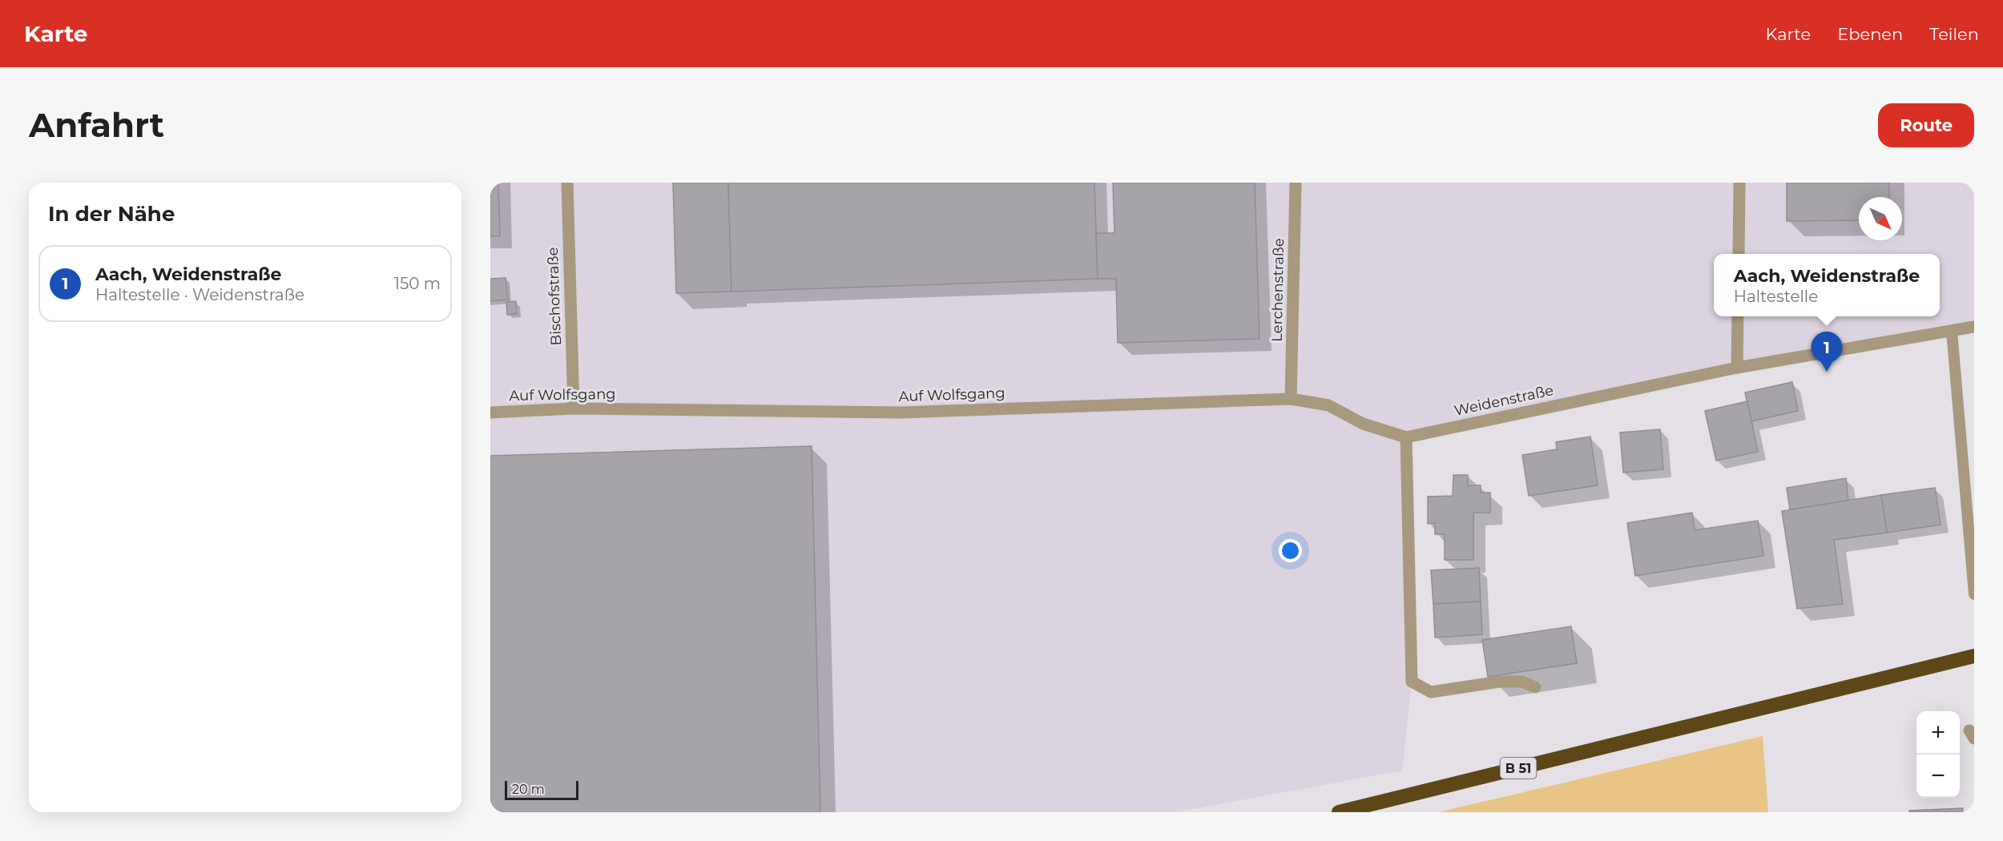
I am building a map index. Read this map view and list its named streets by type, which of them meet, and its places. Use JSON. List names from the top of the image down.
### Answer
{
  "streets": {
    "highway": ["B 51"],
    "street": [
      "Lerchenstraße",
      "Bischofstraße",
      "Auf Wolfsgang",
      "Weidenstraße"
    ]
  },
  "crossings": [
    ["Lerchenstraße", "Auf Wolfsgang"],
    ["Bischofstraße", "Auf Wolfsgang"],
    ["Auf Wolfsgang", "Weidenstraße"]
  ],
  "scale_bar": "20 m",
  "north": "bottom right",
  "page": {
    "header": "Karte",
    "nav": ["Karte", "Ebenen", "Teilen"],
    "buttons": "Route",
    "title": "Anfahrt",
    "heading": "In der Nähe",
    "list": [
      {
        "mark": "1",
        "name": "Aach, Weidenstraße",
        "note": "Haltestelle · Weidenstraße",
        "value": "150 m"
      }
    ],
    "popup": ["Aach, Weidenstraße", "Haltestelle"],
    "pins": "1",
    "map_buttons": ["+", "−"],
    "scale": "20 m"
  }
}
